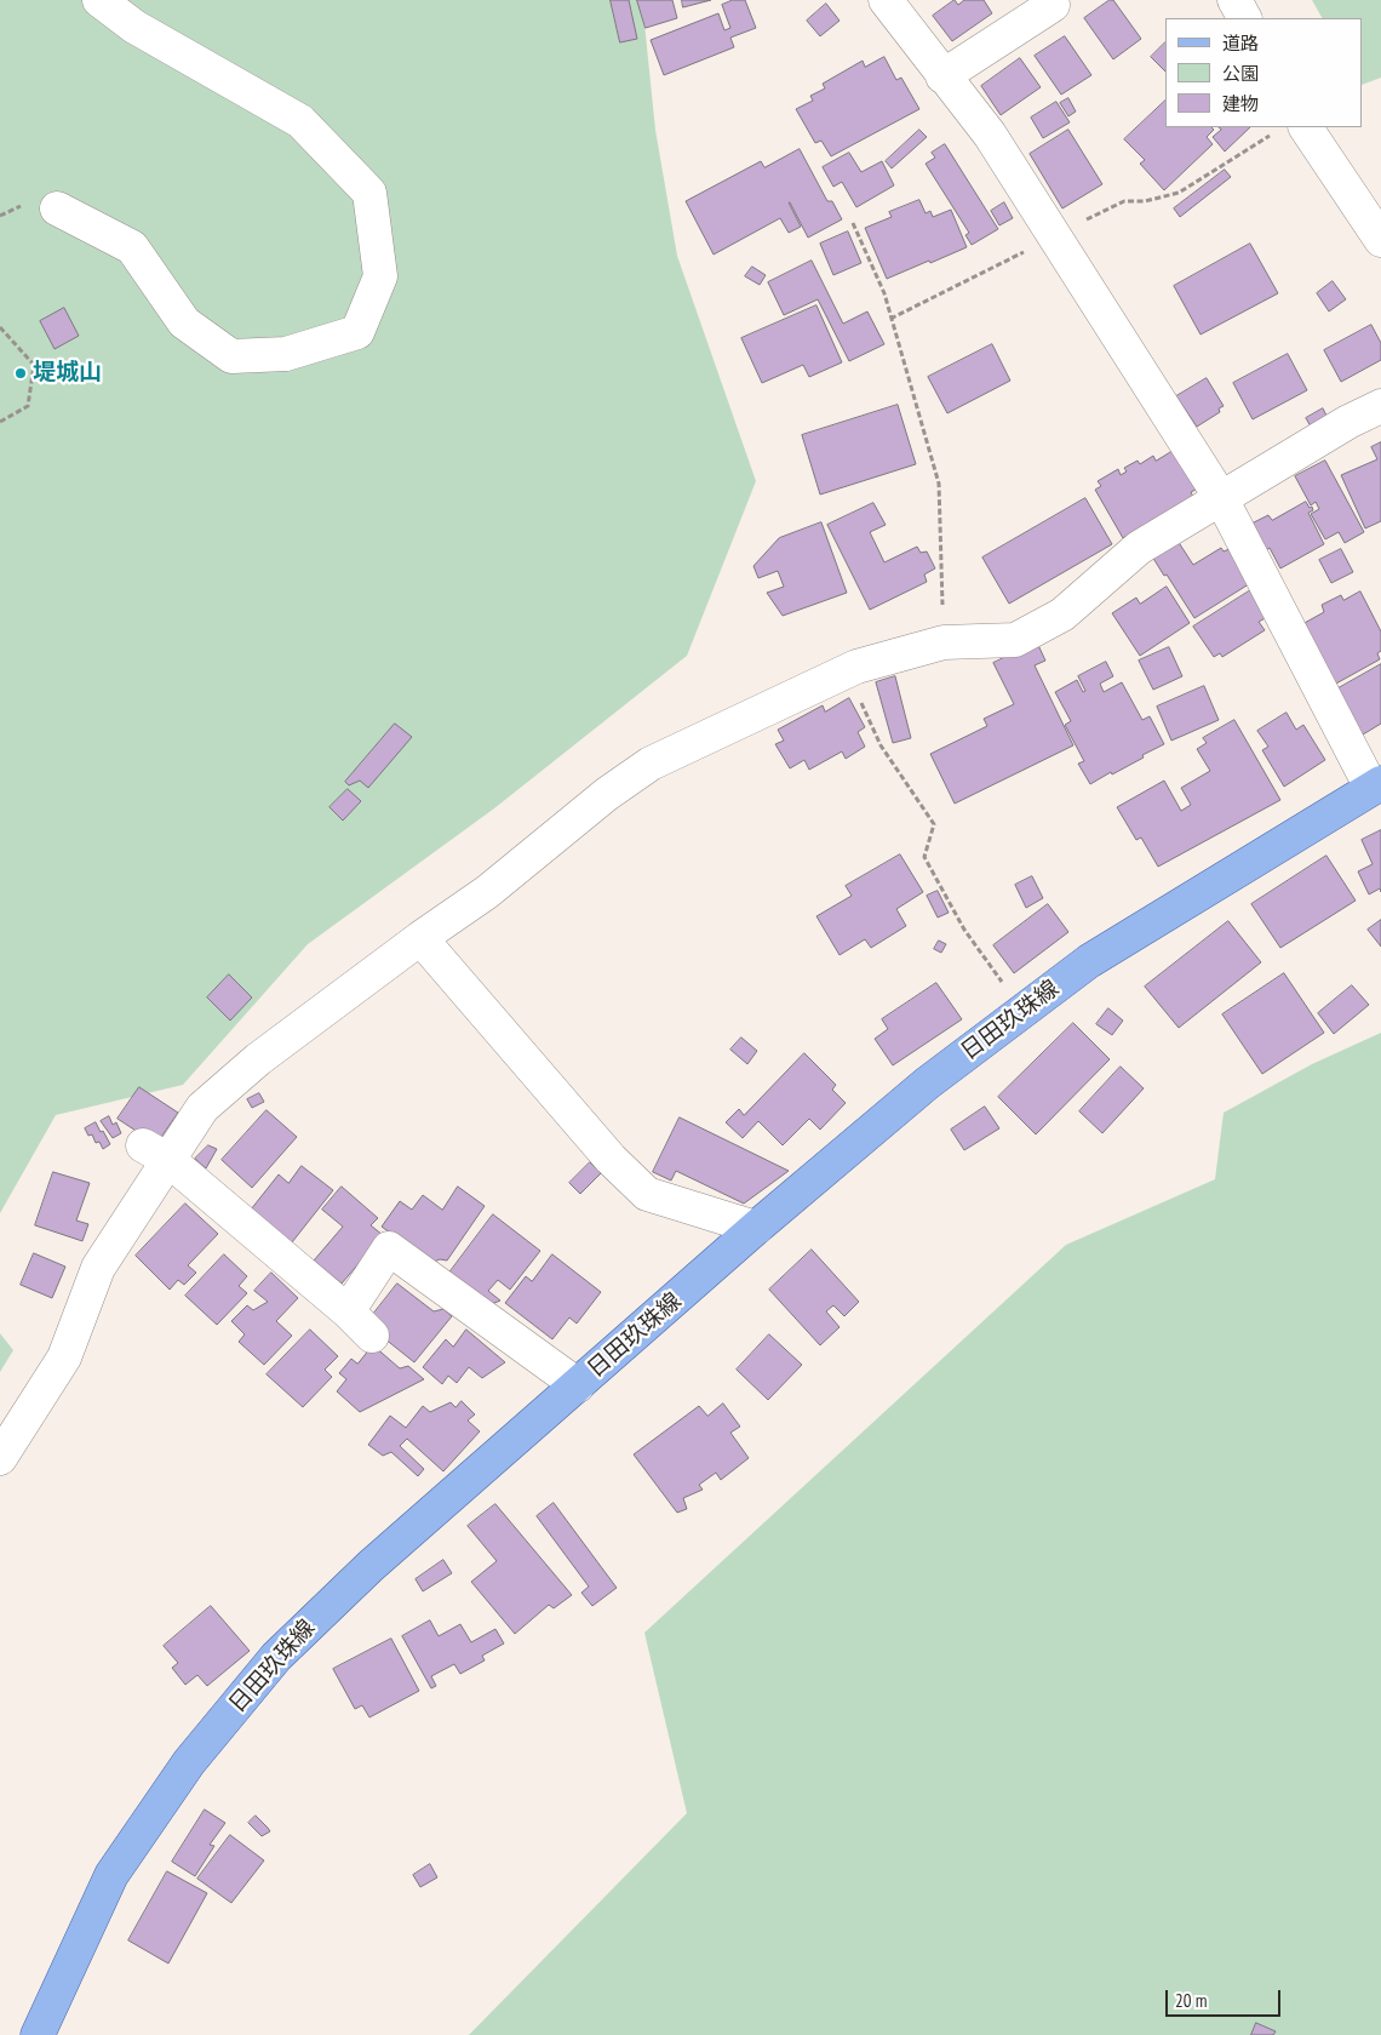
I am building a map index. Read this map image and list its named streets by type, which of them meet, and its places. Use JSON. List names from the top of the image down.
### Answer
{
  "streets": {
    "main road": ["日田玖珠線"]
  },
  "places": ["堤城山"],
  "legend": ["道路", "公園", "建物"],
  "scale_bar": "20 m"
}
